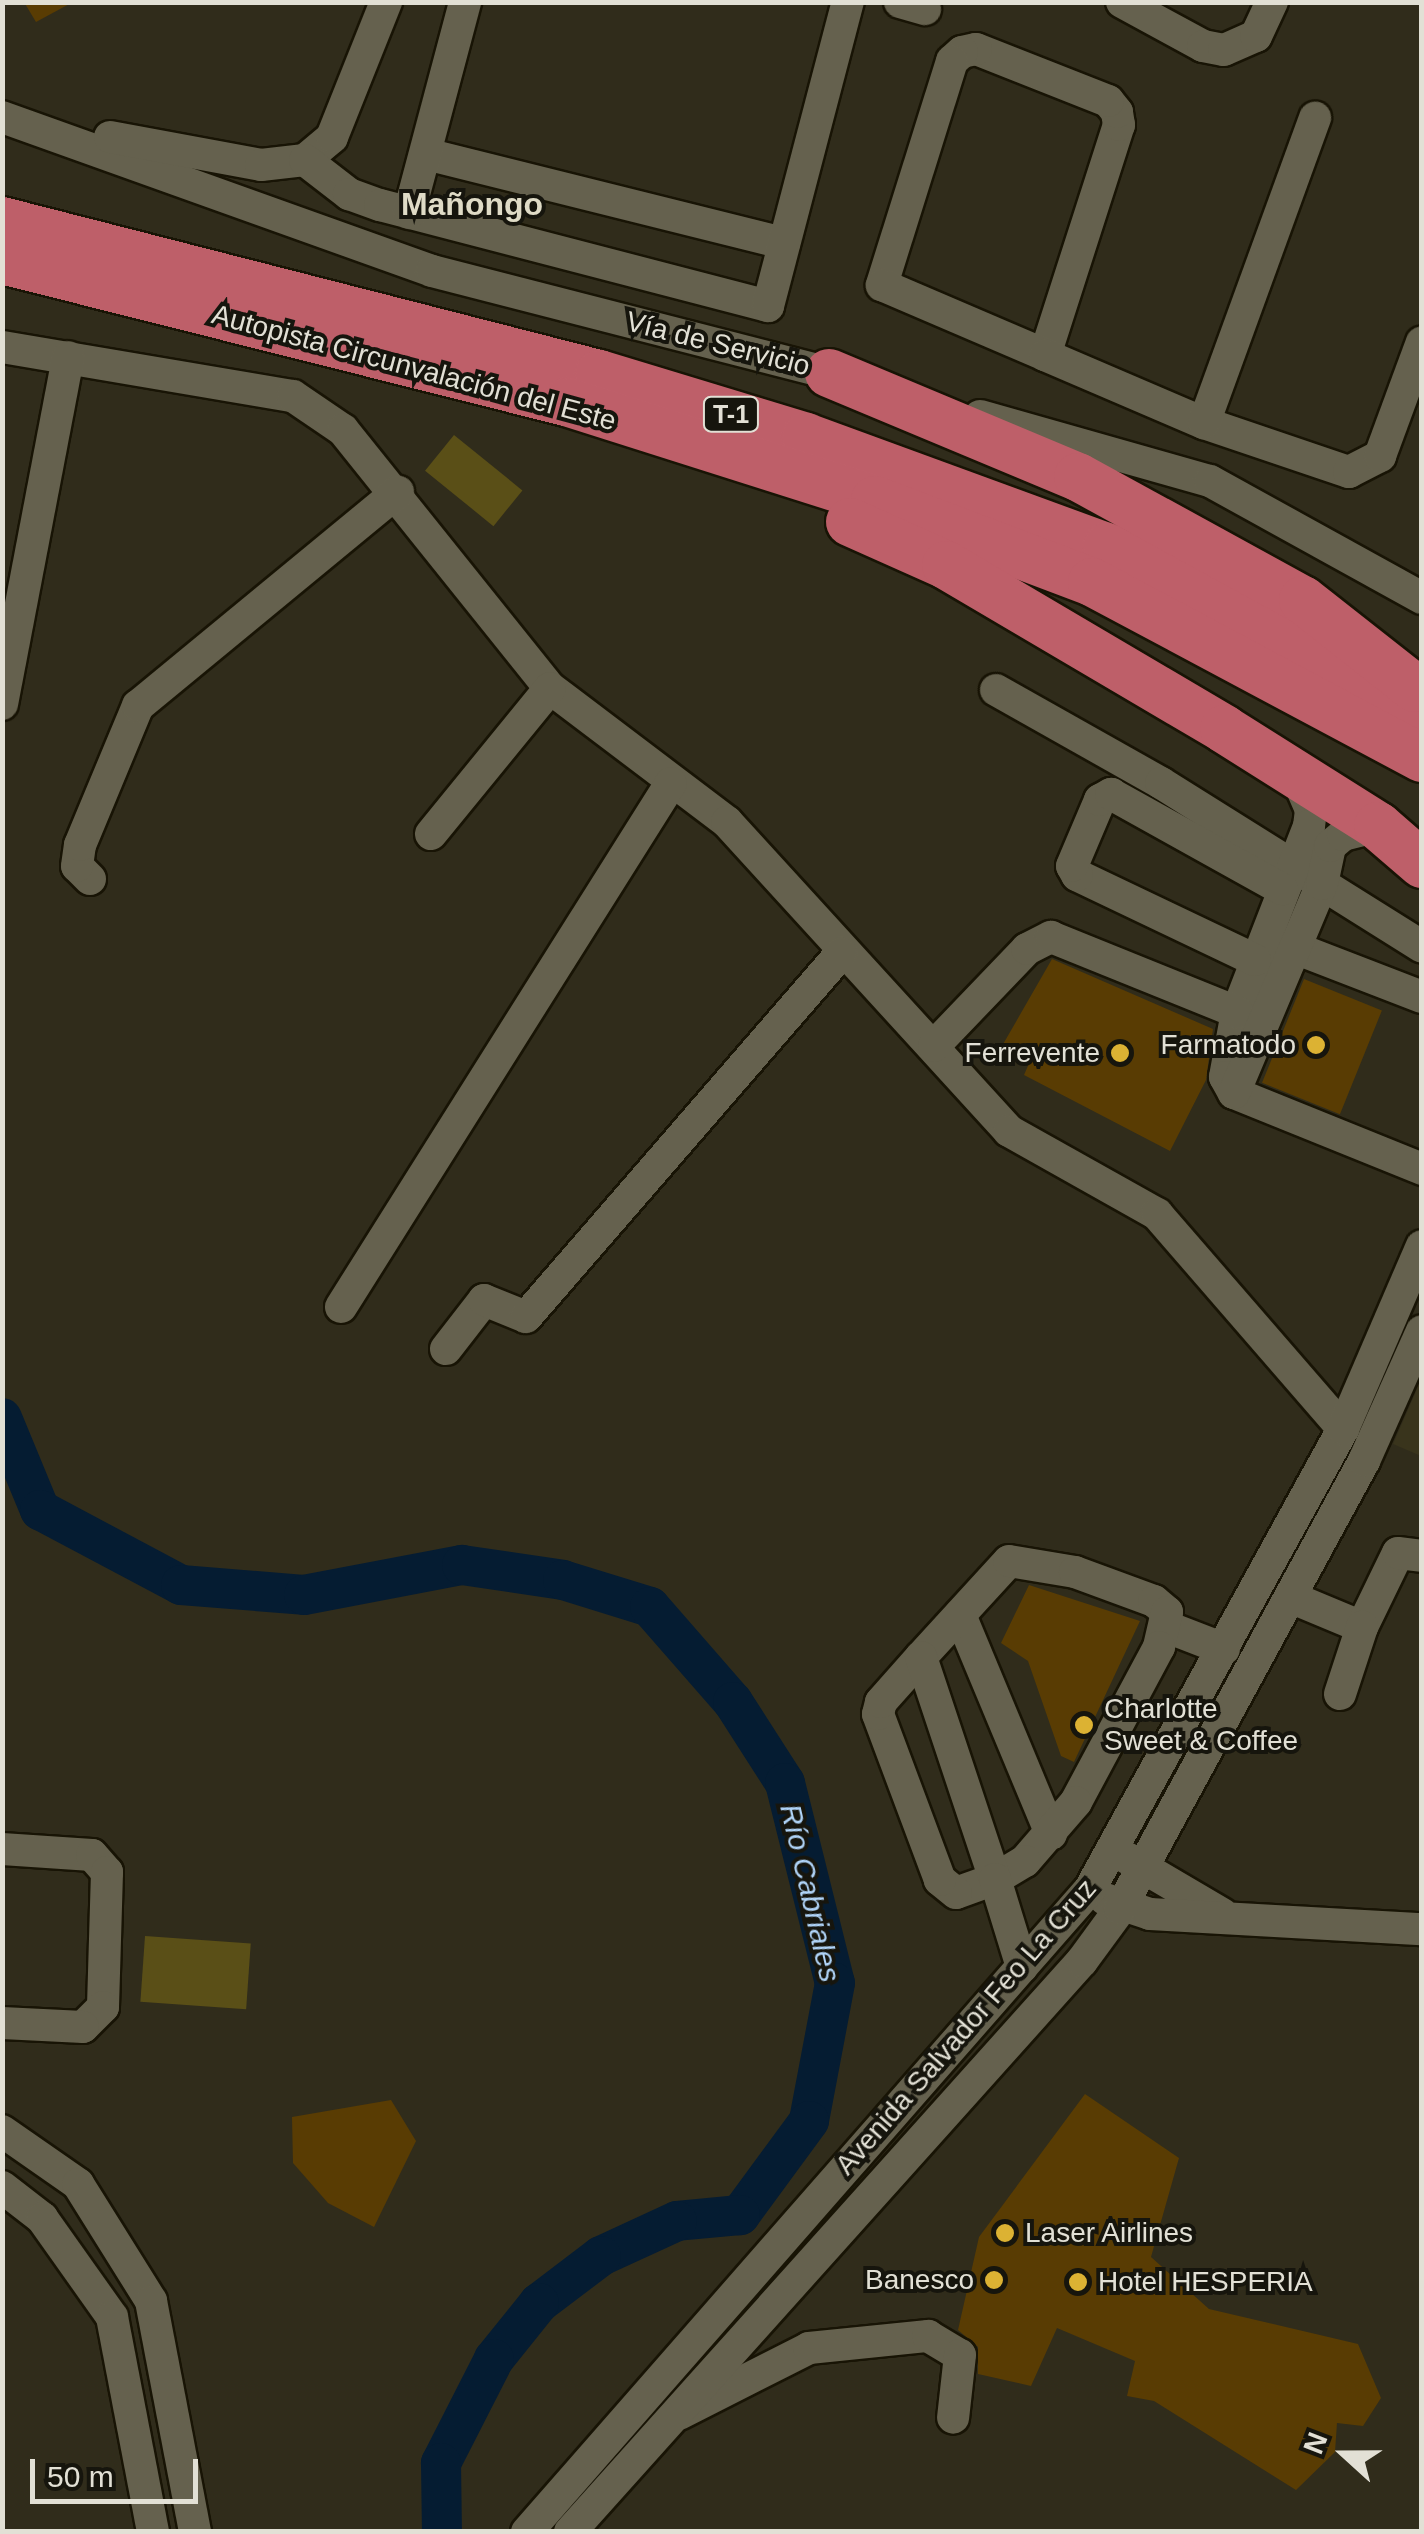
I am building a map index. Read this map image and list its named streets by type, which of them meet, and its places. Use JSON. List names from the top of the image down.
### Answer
{
  "streets": {
    "highway": ["Autopista Circunvalación del Este", "T-1"],
    "street": ["Vía de Servicio", "Avenida Salvador Feo La Cruz"]
  },
  "districts": ["Mañongo"],
  "water": ["Río Cabriales"],
  "places": [
    "Farmatodo",
    "Ferrevente",
    "Charlotte Sweet & Coffee",
    "Laser Airlines",
    "Banesco",
    "Hotel HESPERIA"
  ],
  "scale_bar": "50 m",
  "north": "left"
}
